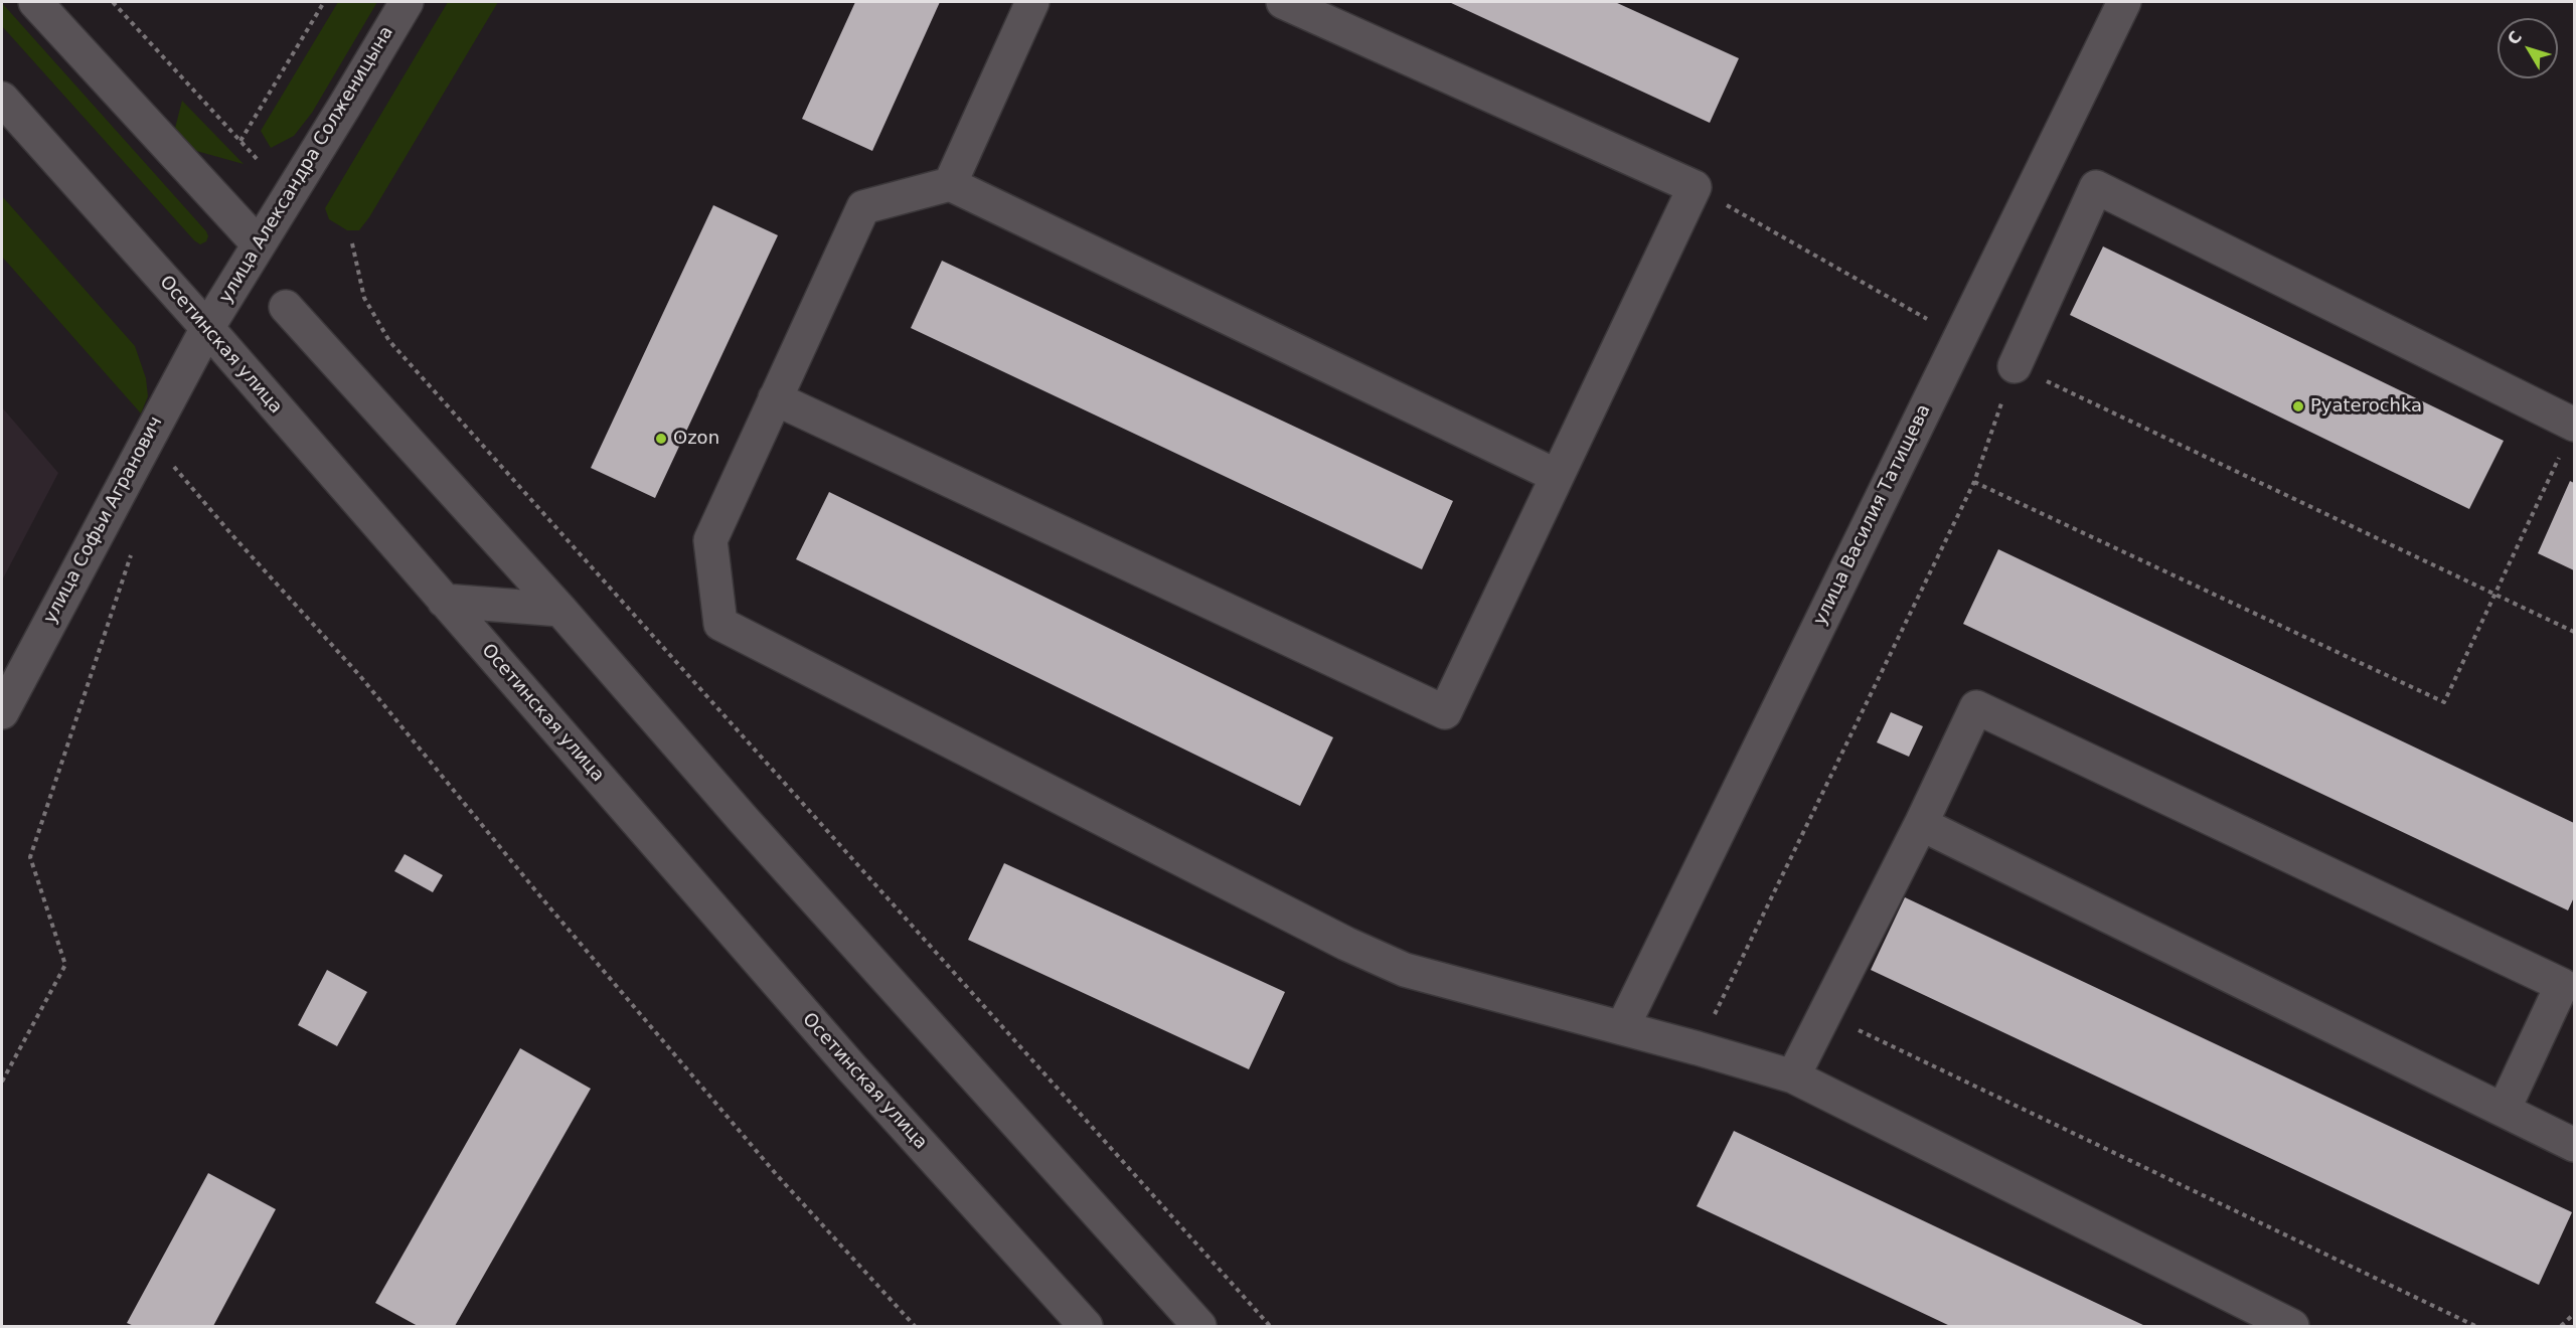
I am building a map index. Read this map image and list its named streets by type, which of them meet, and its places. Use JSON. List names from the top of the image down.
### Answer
{
  "streets": {
    "street": [
      "улица Александра Солженицына",
      "Осетинская улица",
      "улица Василия Татищева",
      "улица Софьи Агранович"
    ]
  },
  "crossings": [
    ["улица Александра Солженицына", "Осетинская улица"],
    ["улица Александра Солженицына", "улица Софьи Агранович"],
    ["Осетинская улица", "улица Софьи Агранович"]
  ],
  "places": ["Pyaterochka", "Ozon"],
  "north": "top left"
}
